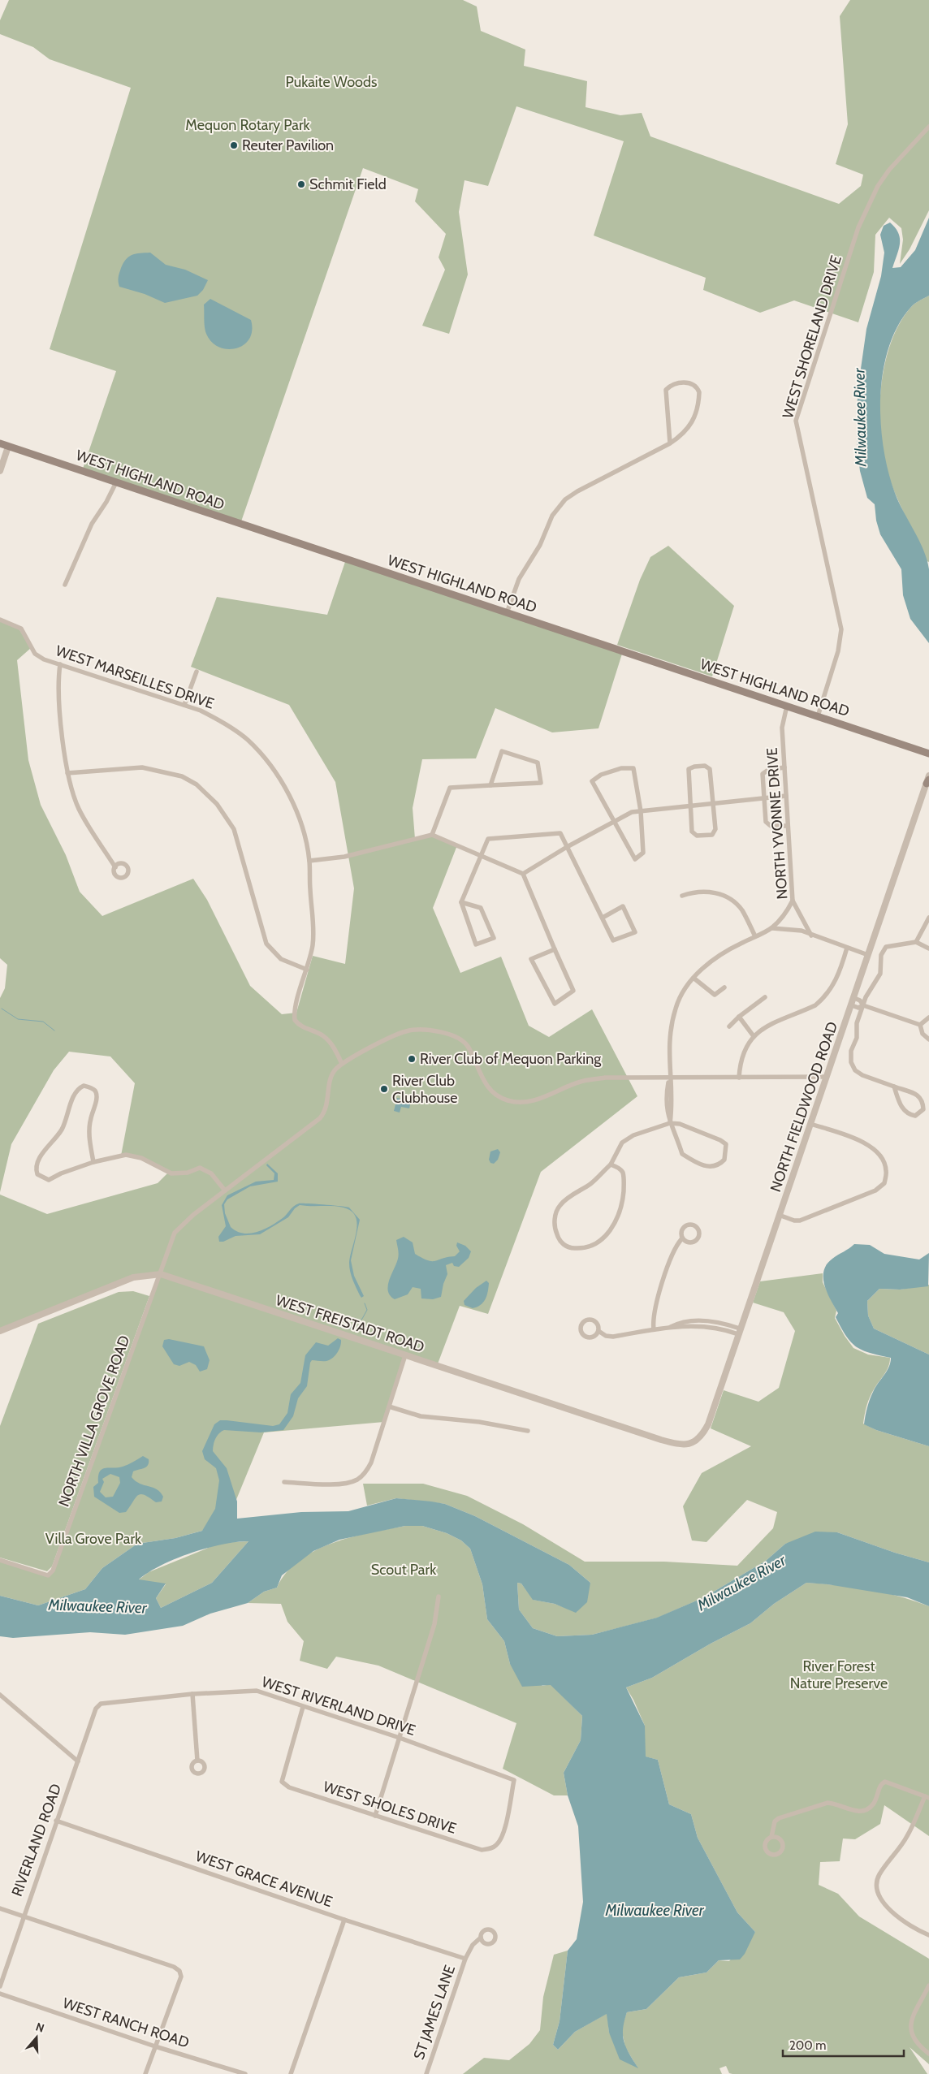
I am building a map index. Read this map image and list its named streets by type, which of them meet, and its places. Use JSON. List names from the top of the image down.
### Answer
{
  "streets": {
    "main road": ["WEST HIGHLAND ROAD"],
    "street": [
      "WEST SHORELAND DRIVE",
      "WEST MARSEILLES DRIVE",
      "NORTH YVONNE DRIVE",
      "NORTH FIELDWOOD ROAD",
      "WEST FREISTADT ROAD",
      "NORTH VILLA GROVE ROAD",
      "WEST RIVERLAND DRIVE",
      "WEST SHOLES DRIVE",
      "RIVERLAND ROAD",
      "WEST GRACE AVENUE",
      "ST JAMES LANE",
      "WEST RANCH ROAD"
    ]
  },
  "crossings": [
    ["WEST SHORELAND DRIVE", "WEST HIGHLAND ROAD"],
    ["WEST HIGHLAND ROAD", "NORTH YVONNE DRIVE"],
    ["WEST MARSEILLES DRIVE", "NORTH VILLA GROVE ROAD"],
    ["NORTH FIELDWOOD ROAD", "WEST FREISTADT ROAD"],
    ["WEST FREISTADT ROAD", "NORTH VILLA GROVE ROAD"],
    ["WEST RIVERLAND DRIVE", "WEST SHOLES DRIVE"],
    ["WEST RIVERLAND DRIVE", "RIVERLAND ROAD"],
    ["RIVERLAND ROAD", "WEST GRACE AVENUE"],
    ["WEST GRACE AVENUE", "ST JAMES LANE"]
  ],
  "water": ["Milwaukee River"],
  "parks": [
    "Pukaite Woods",
    "Mequon Rotary Park",
    "Villa Grove Park",
    "Scout Park",
    "River Forest Nature Preserve"
  ],
  "places": [
    "Reuter Pavilion",
    "Schmit Field",
    "River Club of Mequon Parking",
    "River Club Clubhouse"
  ],
  "scale_bar": "200 m",
  "north": "top"
}
